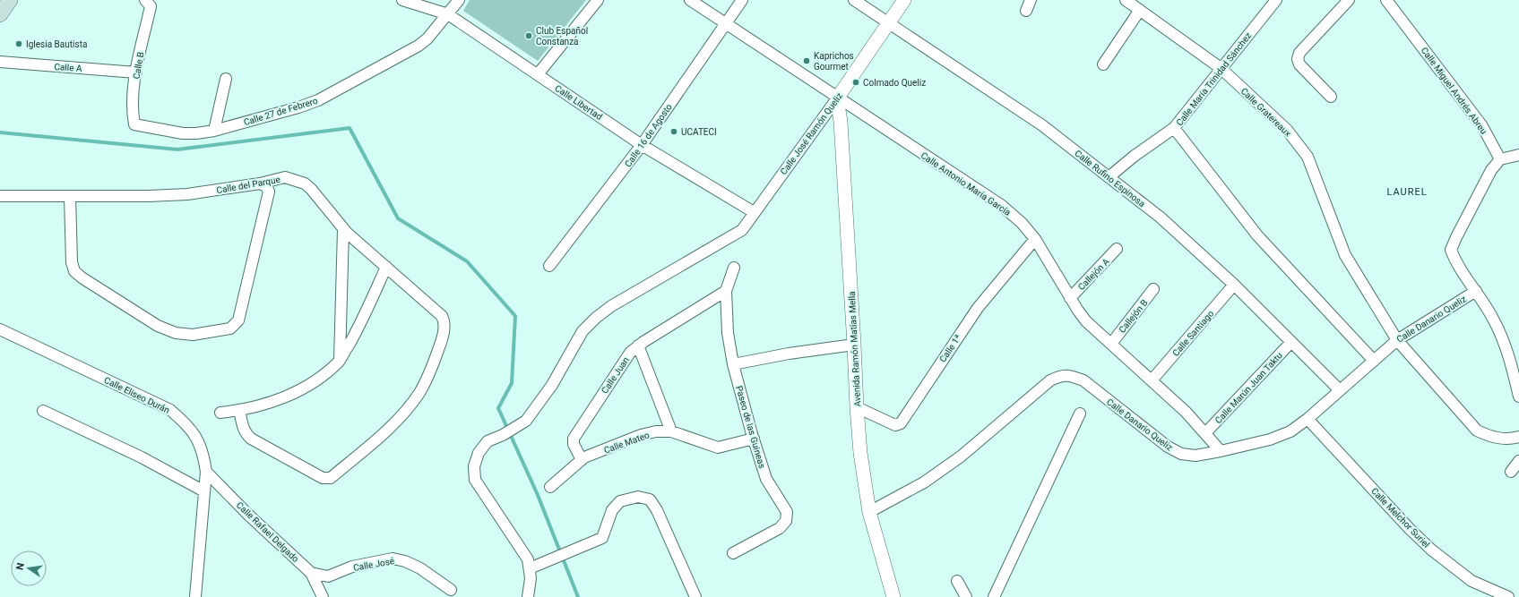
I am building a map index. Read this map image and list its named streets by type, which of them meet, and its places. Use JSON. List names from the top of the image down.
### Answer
{
  "streets": {
    "street": [
      "Calle B",
      "Calle A",
      "Calle María Trinidad Sánchez",
      "Calle Miguel Andrés Abreu",
      "Calle Libertad",
      "Calle 27 de Febrero",
      "Calle Gratereaux",
      "Calle José Ramón Queliz",
      "Calle 16 de Agosto",
      "Calle Rufino Espinosa",
      "Calle Antonio María García",
      "Calle del Parque",
      "Callejón A",
      "Callejón B",
      "Calle Danario Queliz",
      "Calle Santiago",
      "Calle 1ª",
      "Avenida Ramón Matías Mella",
      "Calle Juan",
      "Calle Marún Juan Taktu",
      "Calle Eliseo Durán",
      "Paseo de las Guineas",
      "Calle Mateo",
      "Calle Melchor Suriel",
      "Calle Rafael Delgado",
      "Calle José"
    ]
  },
  "crossings": [
    ["Calle B", "Calle A"],
    ["Calle B", "Calle 27 de Febrero"],
    ["Calle María Trinidad Sánchez", "Calle Gratereaux"],
    ["Calle María Trinidad Sánchez", "Calle Rufino Espinosa"],
    ["Calle Libertad", "Calle 27 de Febrero"],
    ["Calle Libertad", "Calle José Ramón Queliz"],
    ["Calle Libertad", "Calle 16 de Agosto"],
    ["Calle Gratereaux", "Calle Danario Queliz"],
    ["Calle José Ramón Queliz", "Calle Rufino Espinosa"],
    ["Calle José Ramón Queliz", "Calle Antonio María García"],
    ["Calle José Ramón Queliz", "Avenida Ramón Matías Mella"],
    ["Calle 16 de Agosto", "Calle Antonio María García"],
    ["Calle Rufino Espinosa", "Calle Danario Queliz"],
    ["Calle Rufino Espinosa", "Calle Santiago"],
    ["Calle Rufino Espinosa", "Calle Marún Juan Taktu"],
    ["Calle Antonio María García", "Callejón A"],
    ["Calle Antonio María García", "Callejón B"],
    ["Calle Antonio María García", "Calle Danario Queliz"],
    ["Calle Antonio María García", "Calle Santiago"],
    ["Calle Antonio María García", "Calle 1ª"],
    ["Calle Antonio María García", "Avenida Ramón Matías Mella"],
    ["Calle Antonio María García", "Calle Marún Juan Taktu"],
    ["Calle Danario Queliz", "Avenida Ramón Matías Mella"],
    ["Calle Danario Queliz", "Calle Melchor Suriel"],
    ["Calle 1ª", "Avenida Ramón Matías Mella"],
    ["Calle Juan", "Paseo de las Guineas"],
    ["Calle Juan", "Calle Mateo"],
    ["Calle Eliseo Durán", "Calle Rafael Delgado"],
    ["Paseo de las Guineas", "Calle Mateo"],
    ["Calle Rafael Delgado", "Calle José"]
  ],
  "districts": ["LAUREL"],
  "places": [
    "Club Español Constanza",
    "Iglesia Bautista",
    "Kaprichos Gourmet",
    "Colmado Queliz",
    "UCATECI"
  ],
  "north": "left"
}
